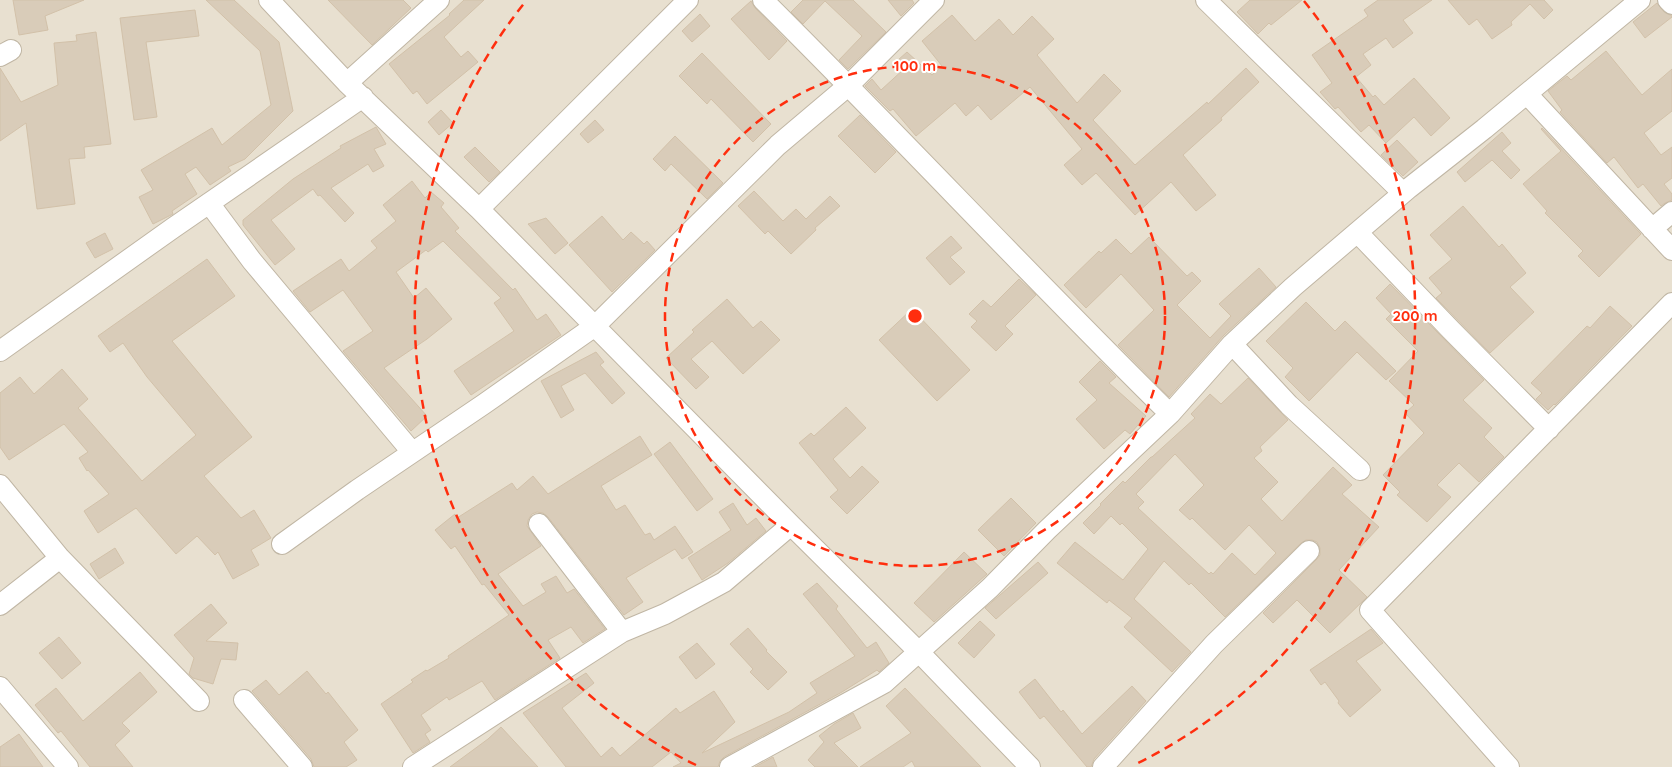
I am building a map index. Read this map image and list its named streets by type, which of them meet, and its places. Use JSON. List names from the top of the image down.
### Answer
{
  "rings": ["100 m", "200 m"]
}
